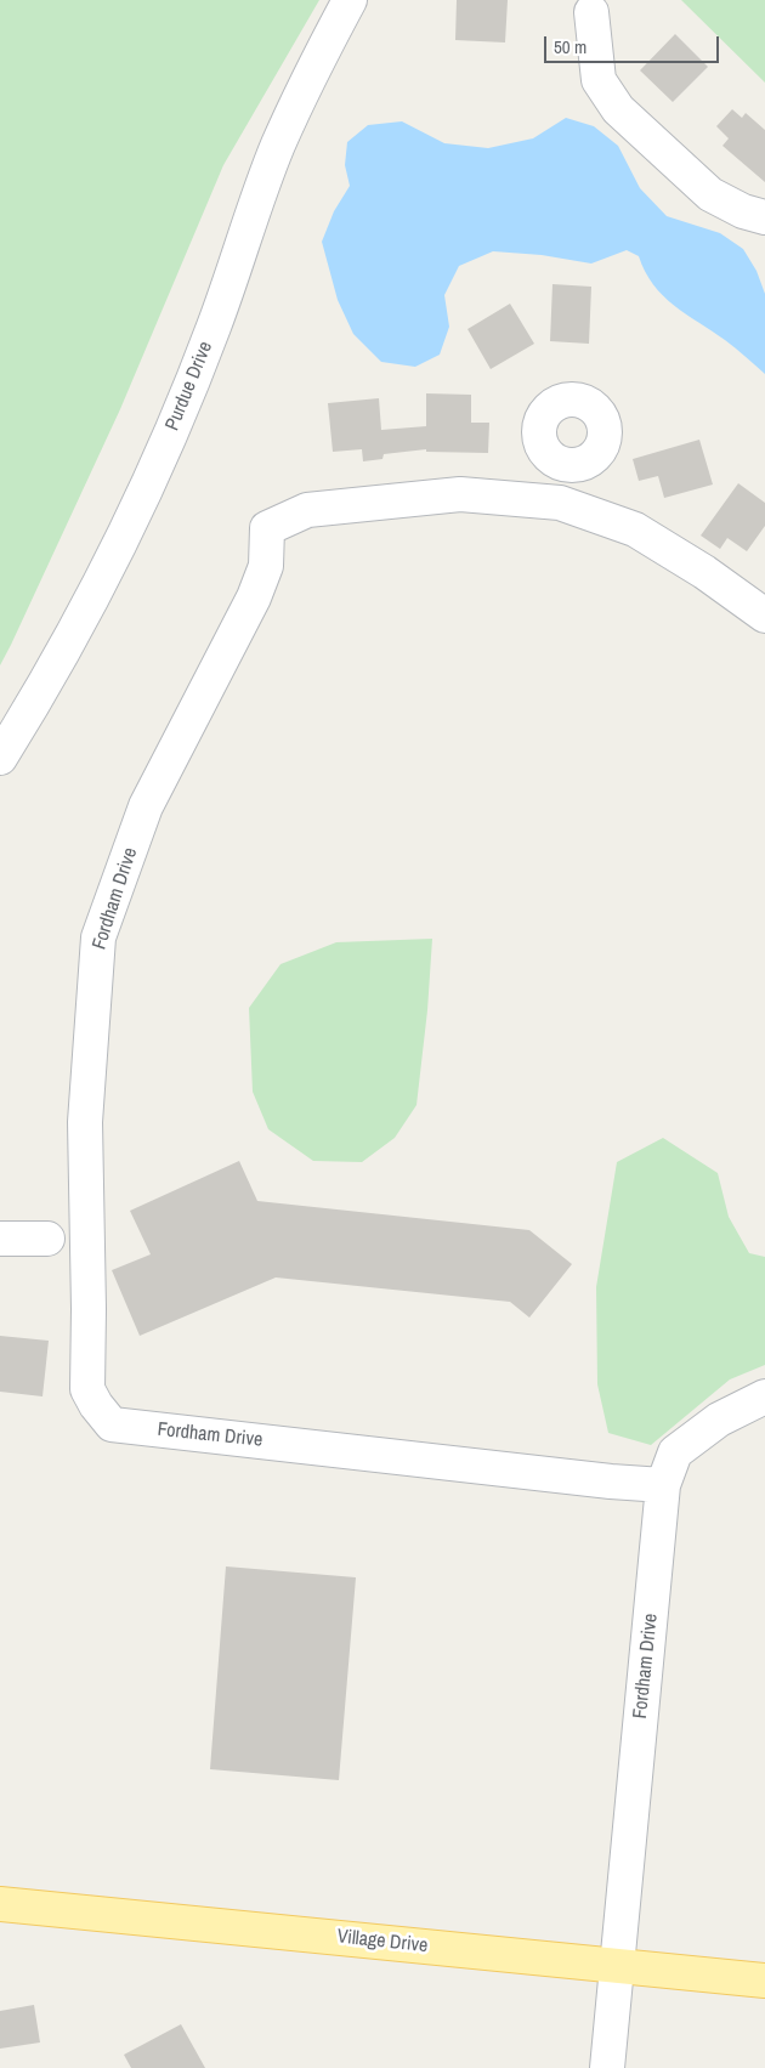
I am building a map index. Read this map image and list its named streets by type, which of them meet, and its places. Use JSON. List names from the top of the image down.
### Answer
{
  "streets": {
    "main road": ["Village Drive"],
    "street": ["Purdue Drive", "Fordham Drive"]
  },
  "crossings": [
    ["Fordham Drive", "Village Drive"]
  ],
  "scale_bar": "50 m"
}
